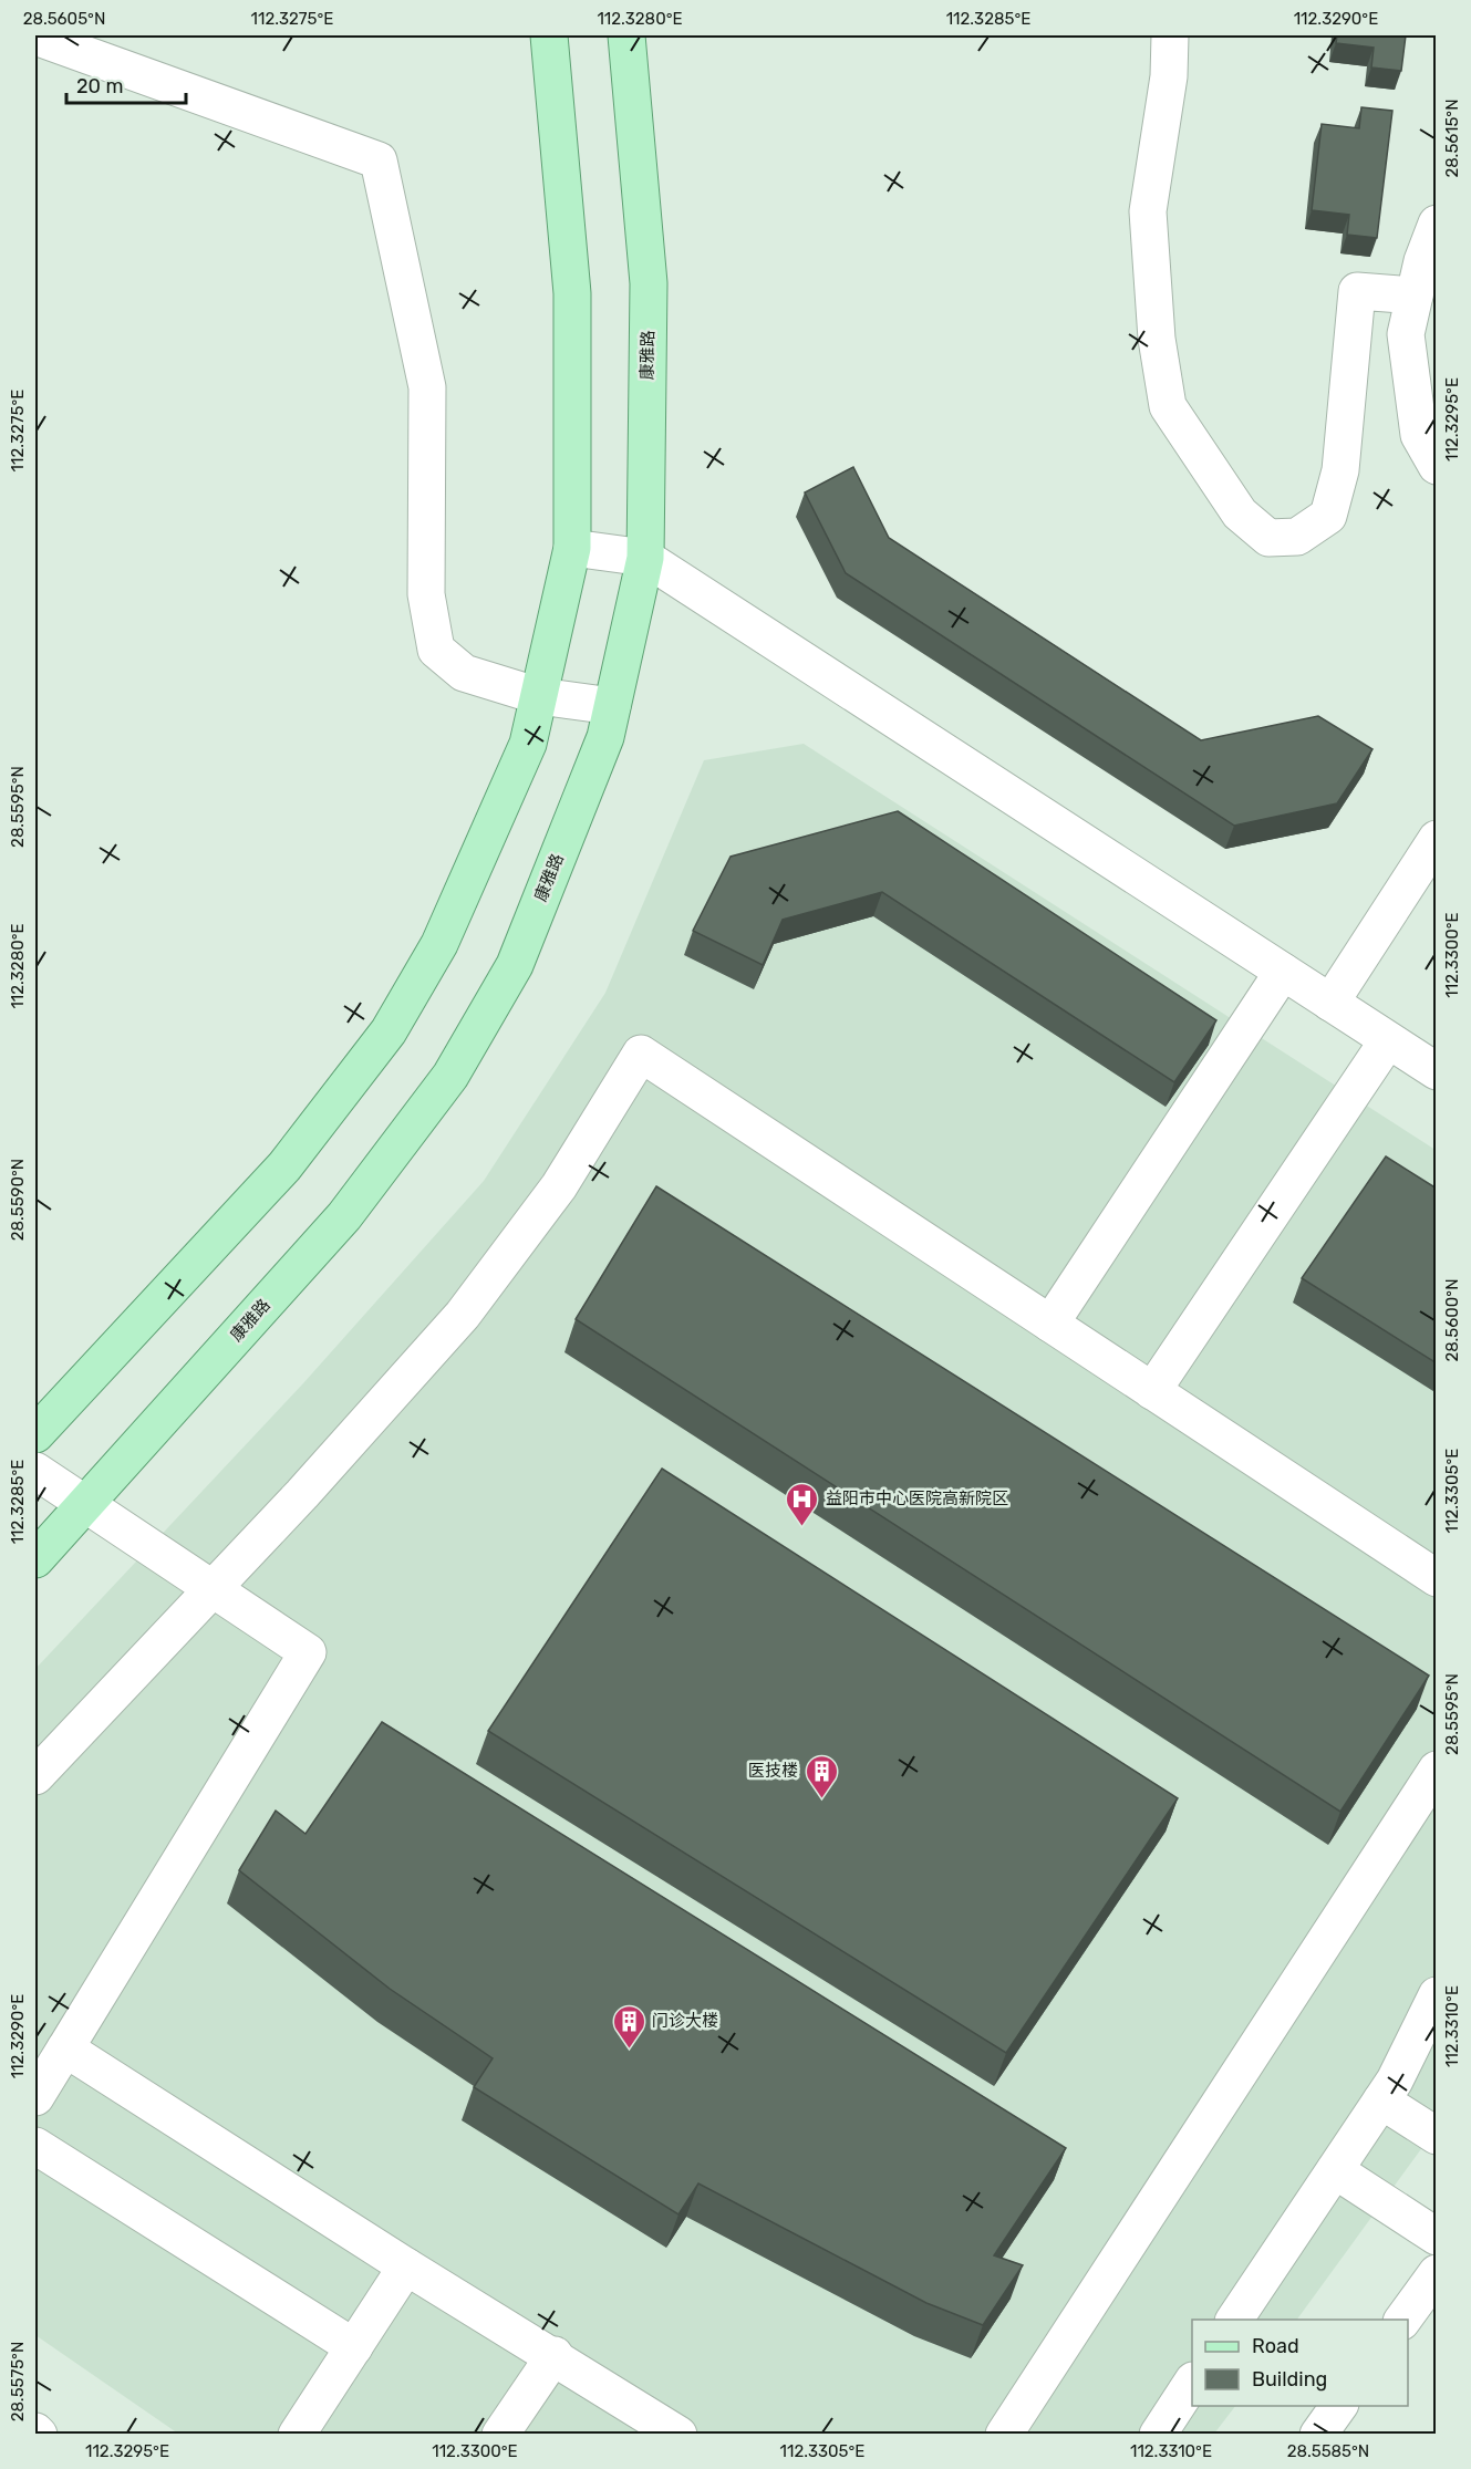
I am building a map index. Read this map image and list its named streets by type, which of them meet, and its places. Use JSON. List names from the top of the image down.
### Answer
{
  "streets": {
    "main road": ["康雅路"]
  },
  "places": {
    "hospital": ["益阳市中心医院高新院区"],
    "building": ["医技楼", "门诊大楼"]
  },
  "legend": ["Road", "Building"],
  "scale_bar": "20 m",
  "coordinates": [
    "28.5605°N",
    "112.3275°E",
    "112.3280°E",
    "112.3285°E",
    "112.3290°E",
    "28.5615°N",
    "112.3295°E",
    "28.5595°N",
    "112.3300°E",
    "28.5590°N",
    "28.5600°N",
    "112.3305°E",
    "112.3310°E",
    "28.5575°N",
    "28.5585°N"
  ]
}
